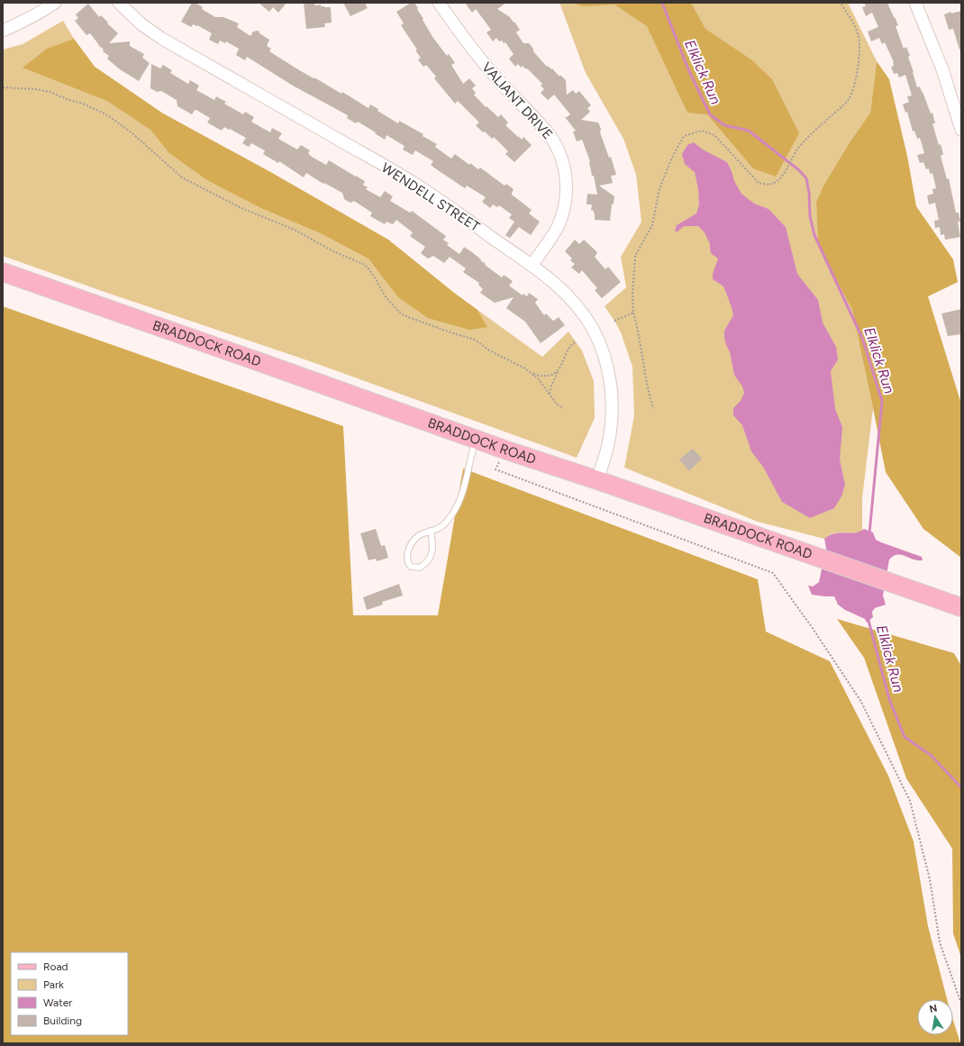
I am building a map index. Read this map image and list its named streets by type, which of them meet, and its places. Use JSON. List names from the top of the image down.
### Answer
{
  "streets": {
    "main road": ["BRADDOCK ROAD"],
    "street": ["VALIANT DRIVE", "WENDELL STREET"]
  },
  "crossings": [
    ["VALIANT DRIVE", "WENDELL STREET"],
    ["WENDELL STREET", "BRADDOCK ROAD"]
  ],
  "water": ["Elklick Run"],
  "legend": [
    "Road",
    "Park",
    "Water",
    "Building"
  ],
  "north": "top"
}
